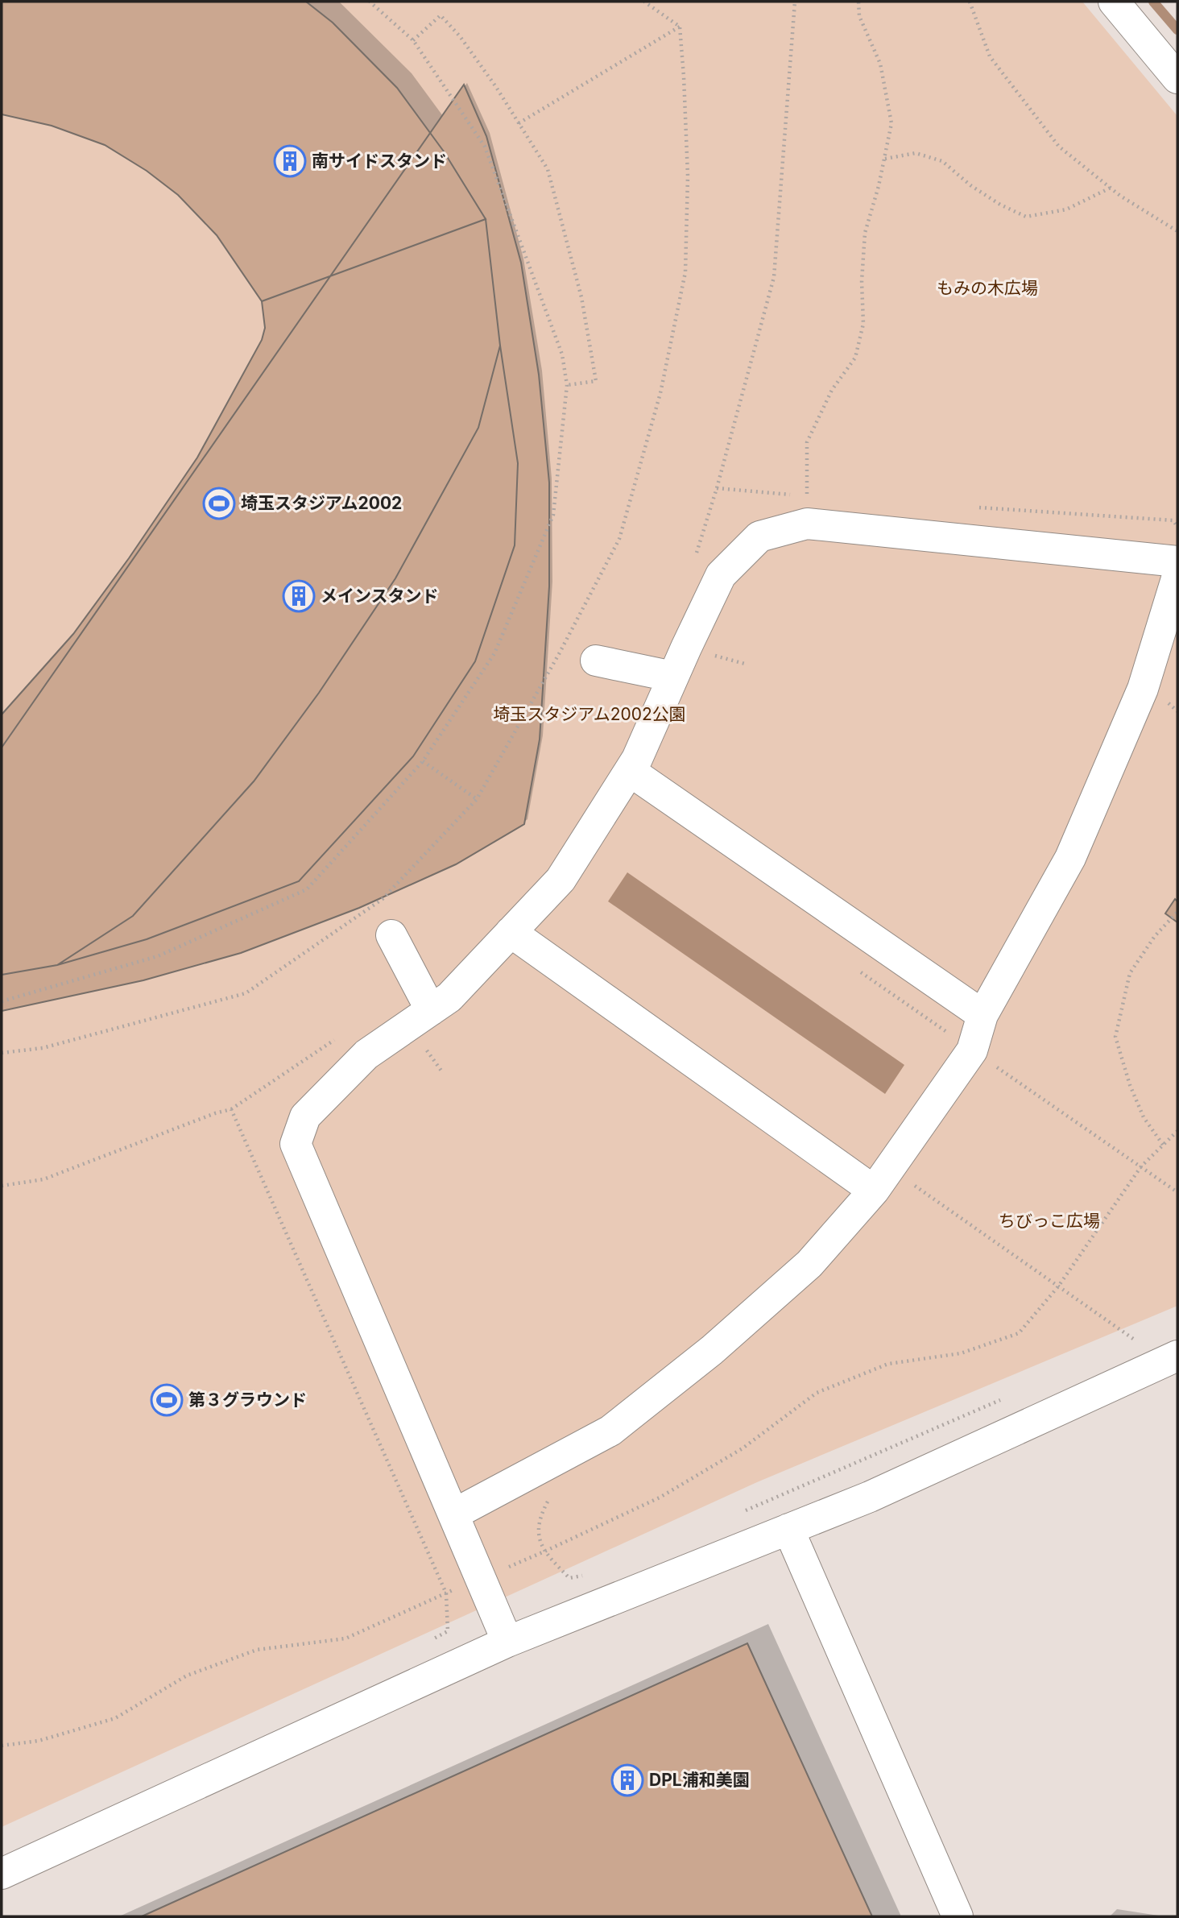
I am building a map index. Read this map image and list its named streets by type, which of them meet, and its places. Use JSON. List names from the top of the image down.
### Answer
{
  "parks": ["もみの木広場", "埼玉スタジアム2002公園", "ちびっこ広場"],
  "places": {
    "building": ["南サイドスタンド", "メインスタンド", "DPL浦和美園"],
    "sports": ["埼玉スタジアム2002", "第３グラウンド"]
  }
}
